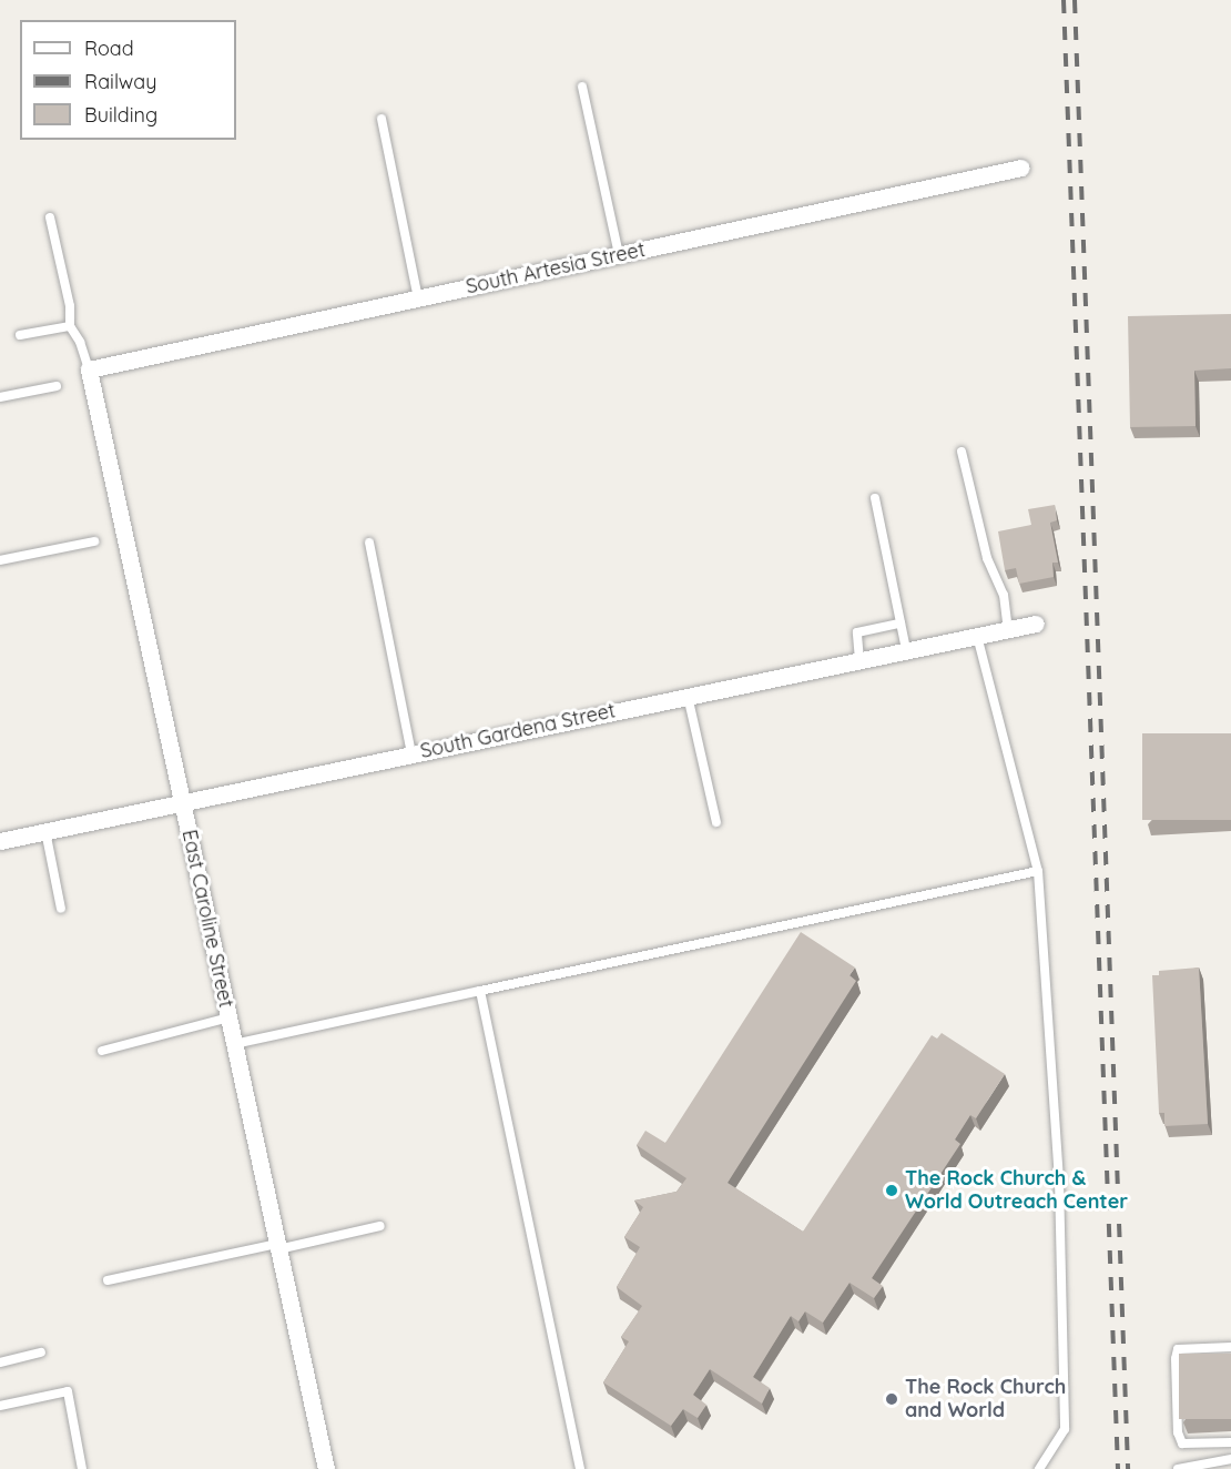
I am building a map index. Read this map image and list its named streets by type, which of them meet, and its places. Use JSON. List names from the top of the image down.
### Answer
{
  "streets": {
    "street": ["South Artesia Street", "South Gardena Street", "East Caroline Street"]
  },
  "crossings": [
    ["South Artesia Street", "East Caroline Street"],
    ["South Gardena Street", "East Caroline Street"]
  ],
  "places": ["The Rock Church & World Outreach Center", "The Rock Church and World"],
  "legend": ["Road", "Railway", "Building"]
}
